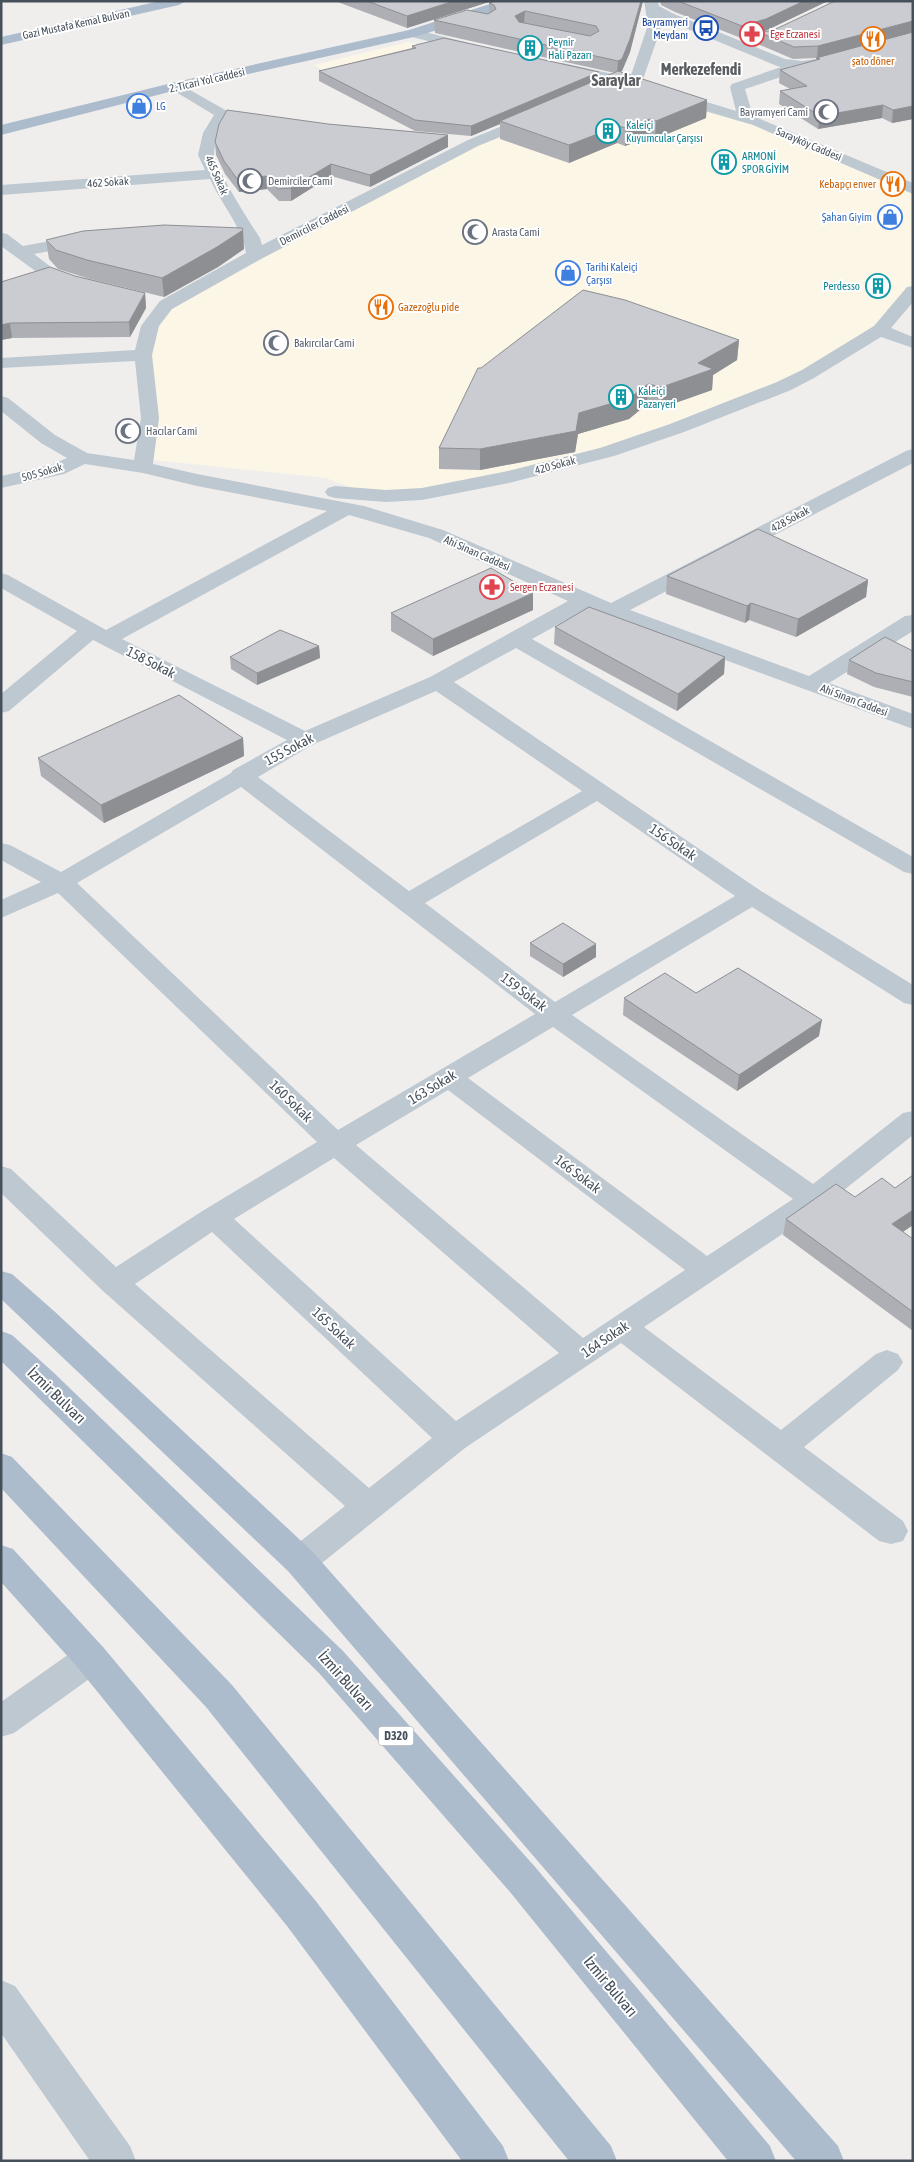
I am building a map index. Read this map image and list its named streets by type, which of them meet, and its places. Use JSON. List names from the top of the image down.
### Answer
{
  "streets": {
    "main road": [
      "Gazi Mustafa Kemal Bulvan",
      "2. Ticari Yol caddesi",
      "İzmir Bulvarı",
      "D320"
    ],
    "street": [
      "Sarayköy Caddesi",
      "465 Sokak",
      "462 Sokak",
      "Demirciler Caddesi",
      "420 Sokak",
      "505 Sokak",
      "428 Sokak",
      "Ahi Sinan Caddesi",
      "158 Sokak",
      "155 Sokak",
      "156 Sokak",
      "159 Sokak",
      "163 Sokak",
      "160 Sokak",
      "166 Sokak",
      "165 Sokak",
      "164 Sokak"
    ]
  },
  "crossings": [
    ["2. Ticari Yol caddesi", "465 Sokak"],
    ["465 Sokak", "462 Sokak"],
    ["465 Sokak", "Demirciler Caddesi"],
    ["Demirciler Caddesi", "420 Sokak"],
    ["Demirciler Caddesi", "Ahi Sinan Caddesi"],
    ["420 Sokak", "Ahi Sinan Caddesi"],
    ["505 Sokak", "Ahi Sinan Caddesi"],
    ["428 Sokak", "Ahi Sinan Caddesi"],
    ["Ahi Sinan Caddesi", "155 Sokak"],
    ["158 Sokak", "155 Sokak"],
    ["155 Sokak", "156 Sokak"],
    ["155 Sokak", "159 Sokak"],
    ["155 Sokak", "160 Sokak"],
    ["156 Sokak", "163 Sokak"],
    ["159 Sokak", "163 Sokak"],
    ["159 Sokak", "164 Sokak"],
    ["163 Sokak", "160 Sokak"],
    ["163 Sokak", "166 Sokak"],
    ["163 Sokak", "165 Sokak"],
    ["160 Sokak", "164 Sokak"],
    ["166 Sokak", "164 Sokak"],
    ["165 Sokak", "164 Sokak"]
  ],
  "districts": ["Merkezefendi", "Saraylar"],
  "places": {
    "bus stop": ["Bayramyeri Meydanı"],
    "pharmacy": ["Ege Eczanesi", "Sergen Eczanesi"],
    "restaurant": ["şato döner", "Kebapçı enver", "Gazezoğlu pide"],
    "building": [
      "Peynir Hali Pazarı",
      "Kaleiçi Kuyumcular Çarşısı",
      "ARMONİ SPOR GİYİM",
      "Perdesso",
      "Kaleiçi Pazaryeri"
    ],
    "shop": ["LG", "Şahan Giyim", "Tarihi Kaleiçi Çarşısı"],
    "mosque": [
      "Bayramyeri Cami",
      "Demirciler Cami",
      "Arasta Cami",
      "Bakırcılar Cami",
      "Hacılar Cami"
    ]
  }
}
